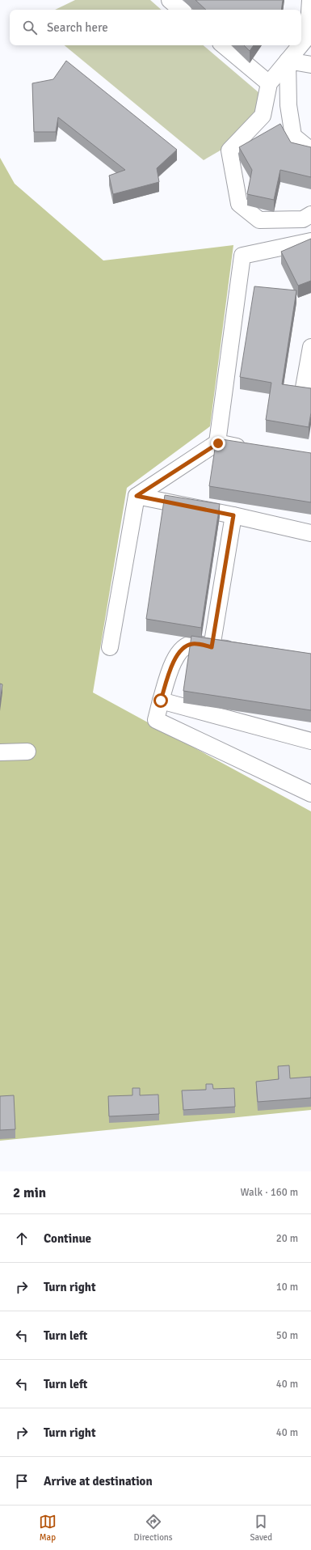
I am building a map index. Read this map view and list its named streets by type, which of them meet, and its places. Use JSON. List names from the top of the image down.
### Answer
{
  "page": {
    "search": "Search here",
    "heading": ["2 min", "Walk · 160 m"],
    "list": [
      ["Continue", "20 m"],
      ["Turn right", "10 m"],
      ["Turn left", "50 m"],
      ["Turn left", "40 m"],
      ["Turn right", "40 m"],
      "Arrive at destination"
    ],
    "nav": ["Map", "Directions", "Saved"]
  }
}
